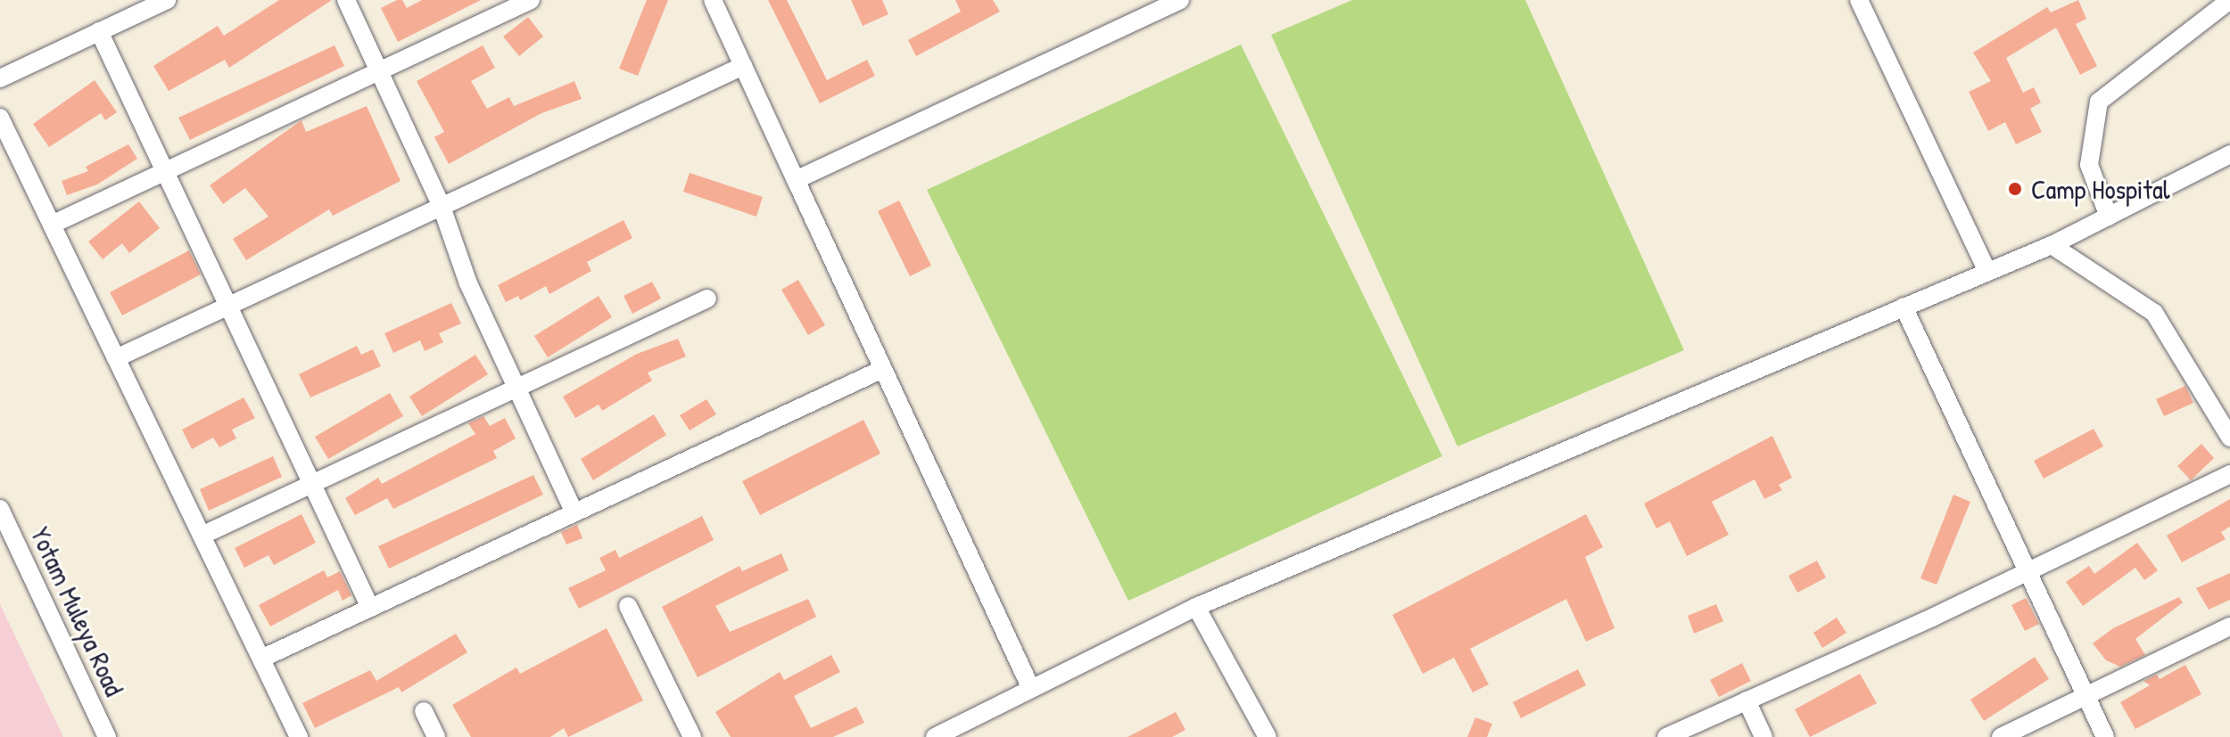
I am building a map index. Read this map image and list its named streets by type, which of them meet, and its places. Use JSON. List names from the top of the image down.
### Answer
{
  "streets": {
    "street": ["Yotam Muleya Road"]
  },
  "places": ["Camp Hospital"]
}
